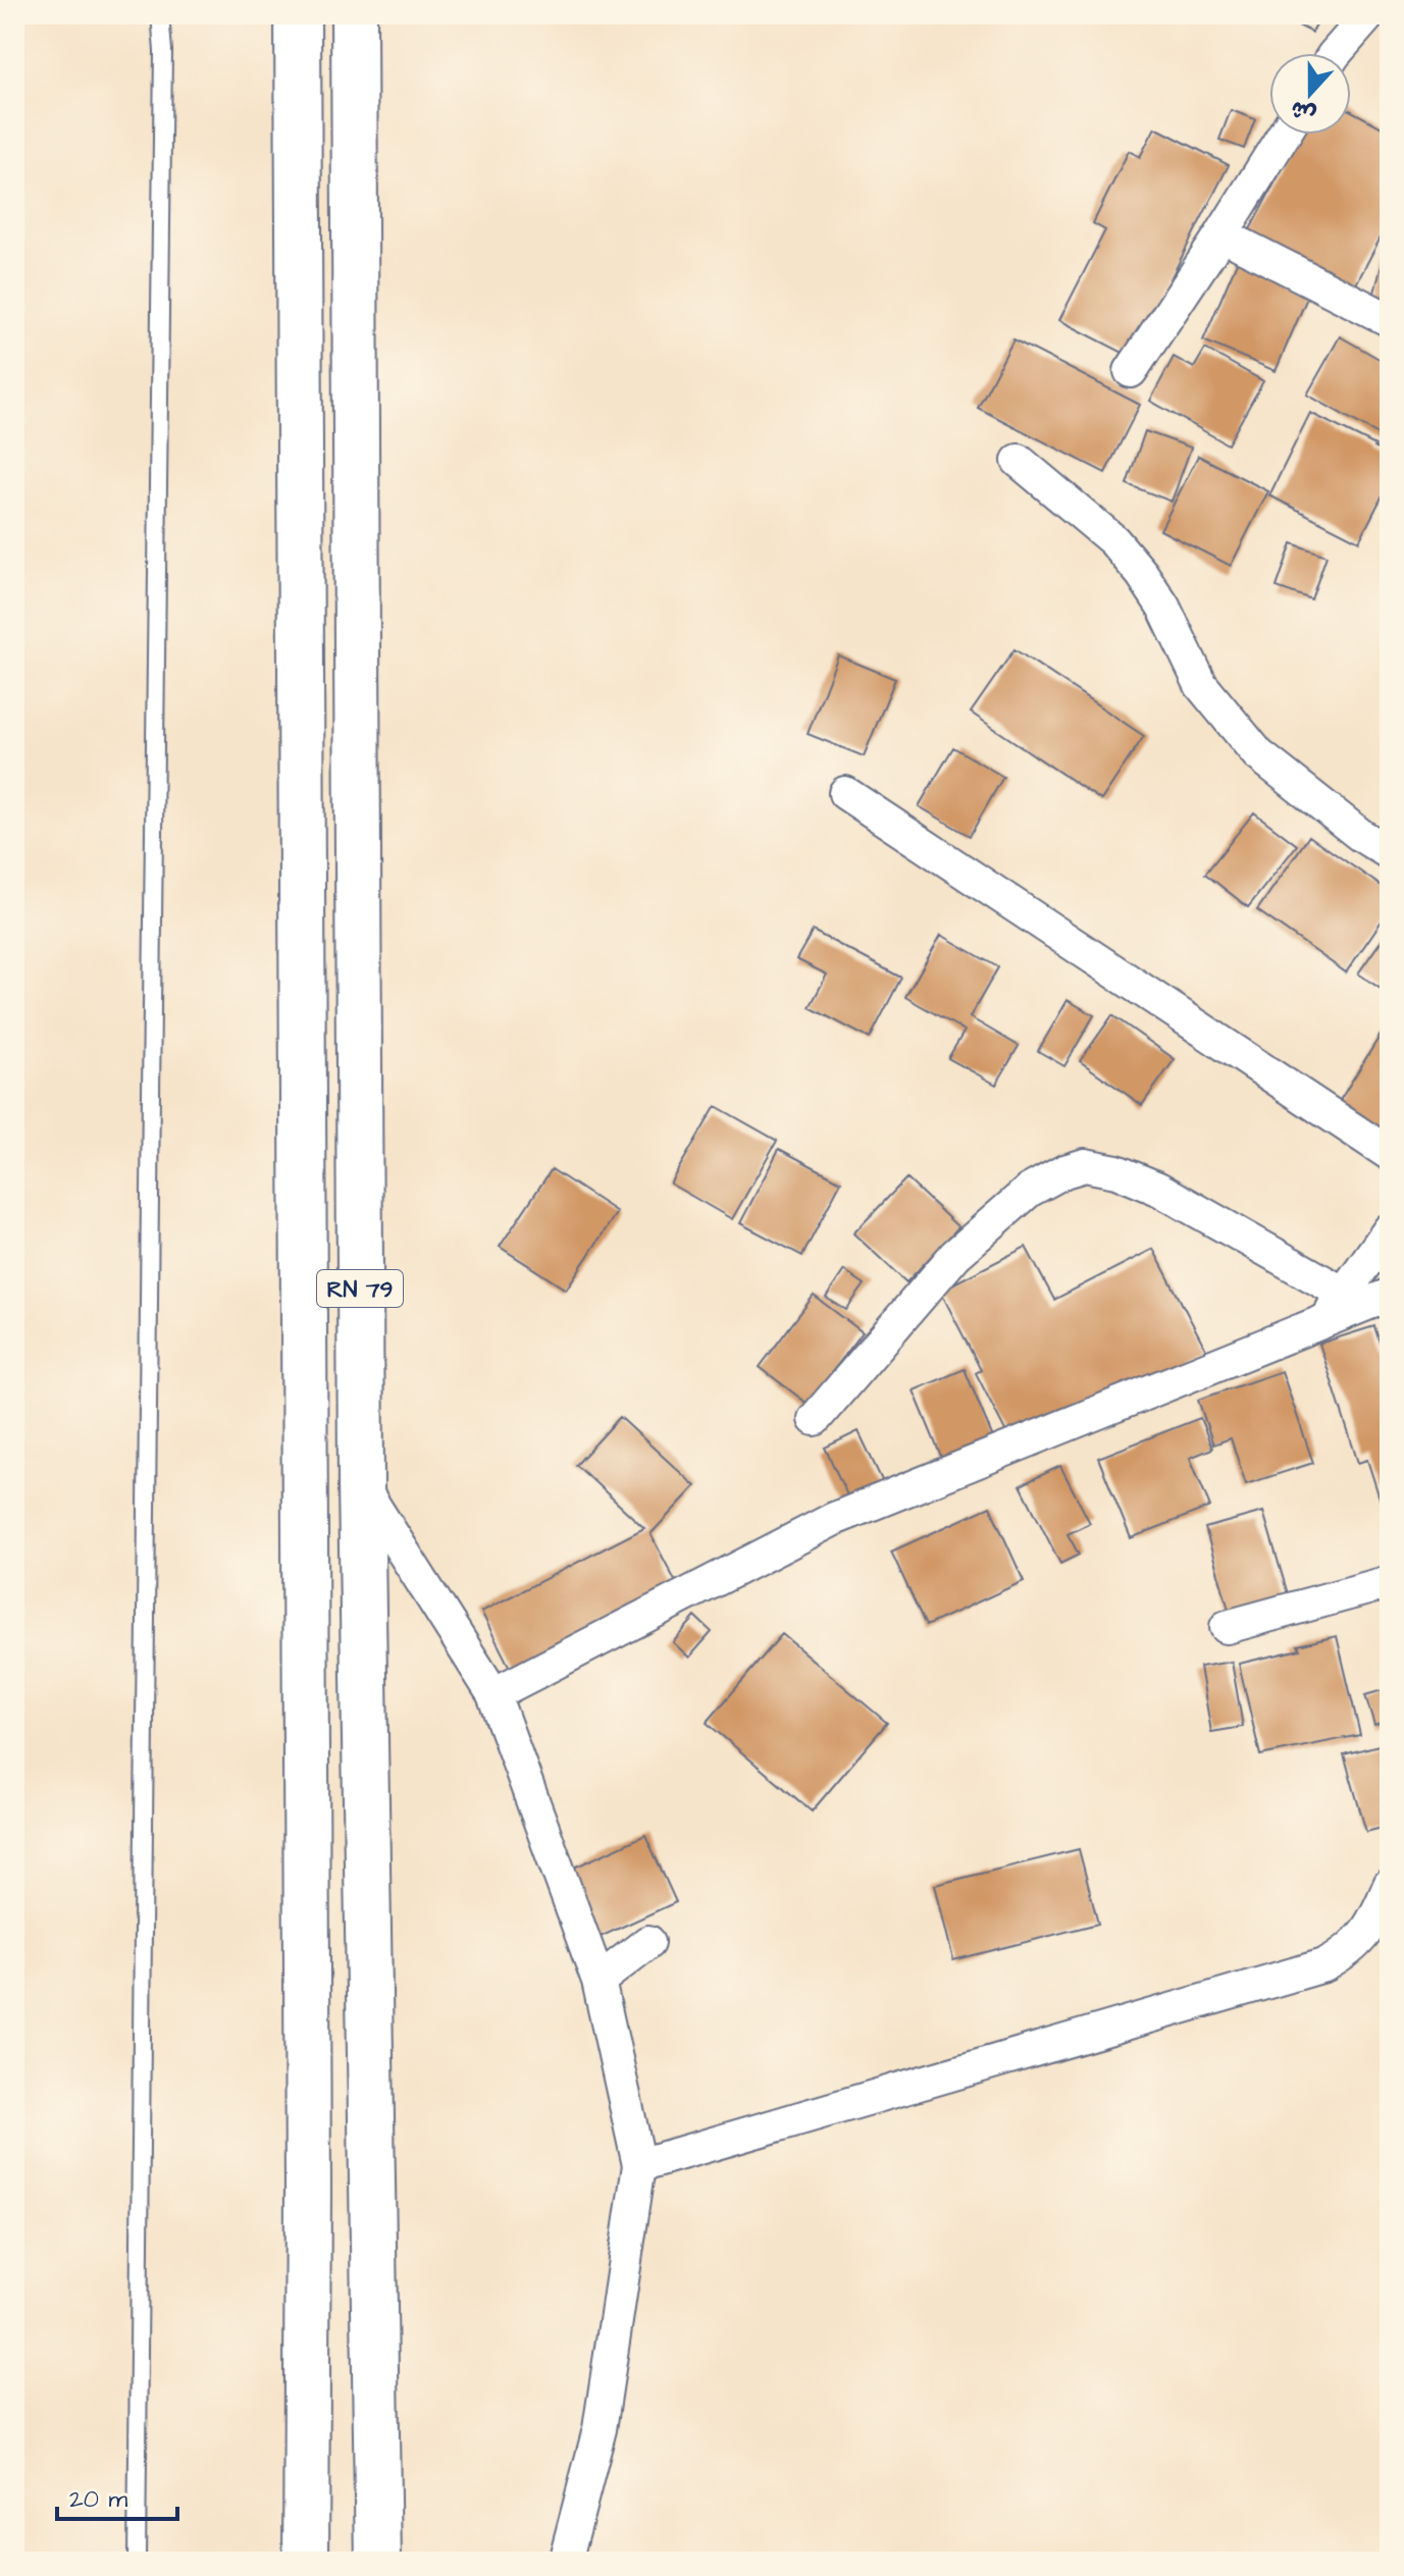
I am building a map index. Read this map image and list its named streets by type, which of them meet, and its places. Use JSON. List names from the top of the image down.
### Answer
{
  "streets": {
    "highway": ["RN 79"]
  },
  "scale_bar": "20 m",
  "north": "bottom"
}
